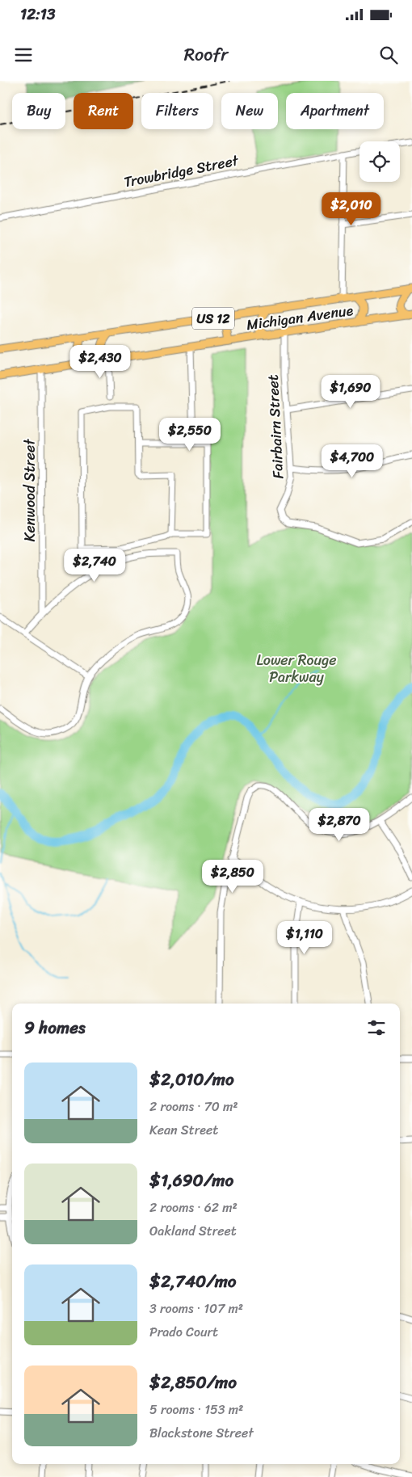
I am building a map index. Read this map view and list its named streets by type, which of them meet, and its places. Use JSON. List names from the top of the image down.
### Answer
{
  "streets": {
    "main road": ["Michigan Avenue", "US 12"],
    "street": ["Trowbridge Street", "Fairbairn Street", "Kenwood Street"]
  },
  "crossings": [
    ["Michigan Avenue", "Fairbairn Street"],
    ["Michigan Avenue", "Kenwood Street"]
  ],
  "parks": ["Lower Rouge Parkway"],
  "page": {
    "status": "12:13",
    "header": "Roofr",
    "chip": [
      "Buy",
      "Rent",
      "Filters",
      "New",
      "Apartment"
    ],
    "price": [
      "$2,010",
      "$2,430",
      "$1,690",
      "$2,550",
      "$4,700",
      "$2,740",
      "$2,870",
      "$2,850",
      "$1,110"
    ],
    "heading": "9 homes",
    "list": [
      {
        "name": "$2,010/mo",
        "note": "2 rooms · 70 m² · Kean Street"
      },
      {
        "name": "$1,690/mo",
        "note": "2 rooms · 62 m² · Oakland Street"
      },
      {
        "name": "$2,740/mo",
        "note": "3 rooms · 107 m² · Prado Court"
      },
      {
        "name": "$2,850/mo",
        "note": "5 rooms · 153 m² · Blackstone Street"
      }
    ]
  }
}
